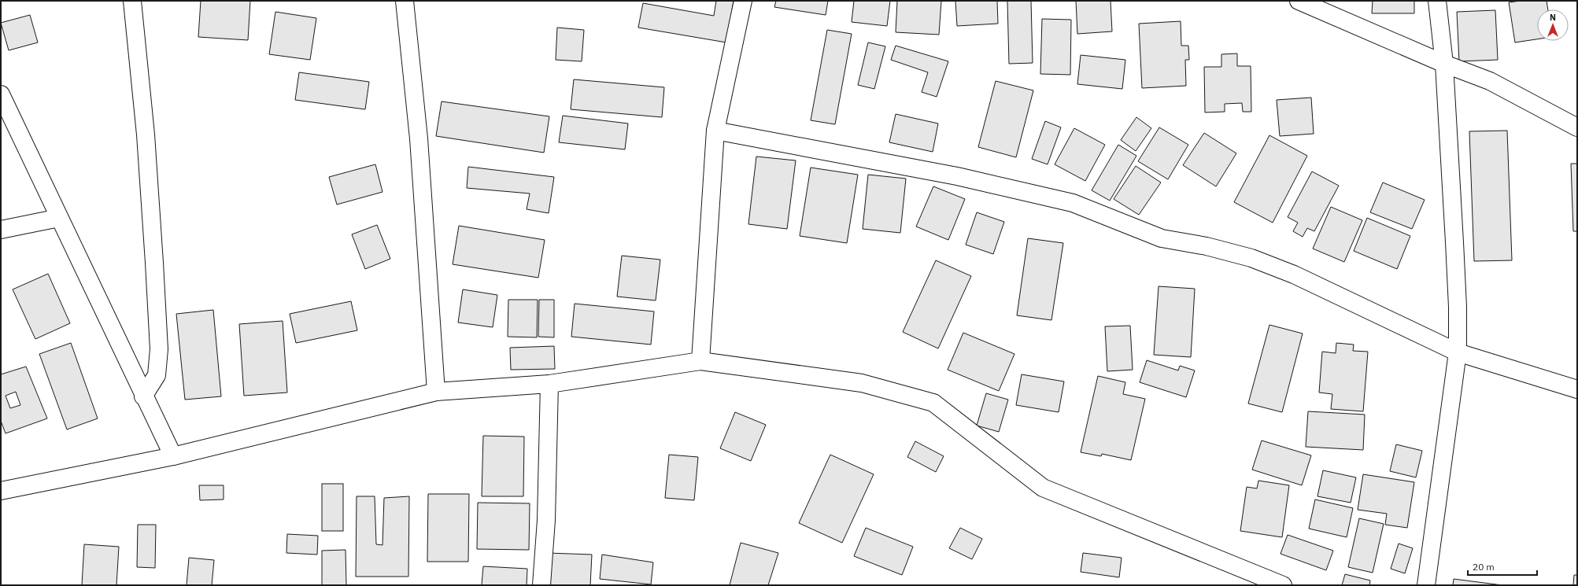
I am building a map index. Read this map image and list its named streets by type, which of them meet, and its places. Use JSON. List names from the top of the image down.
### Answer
{
  "scale_bar": "20 m",
  "north": "top"
}
